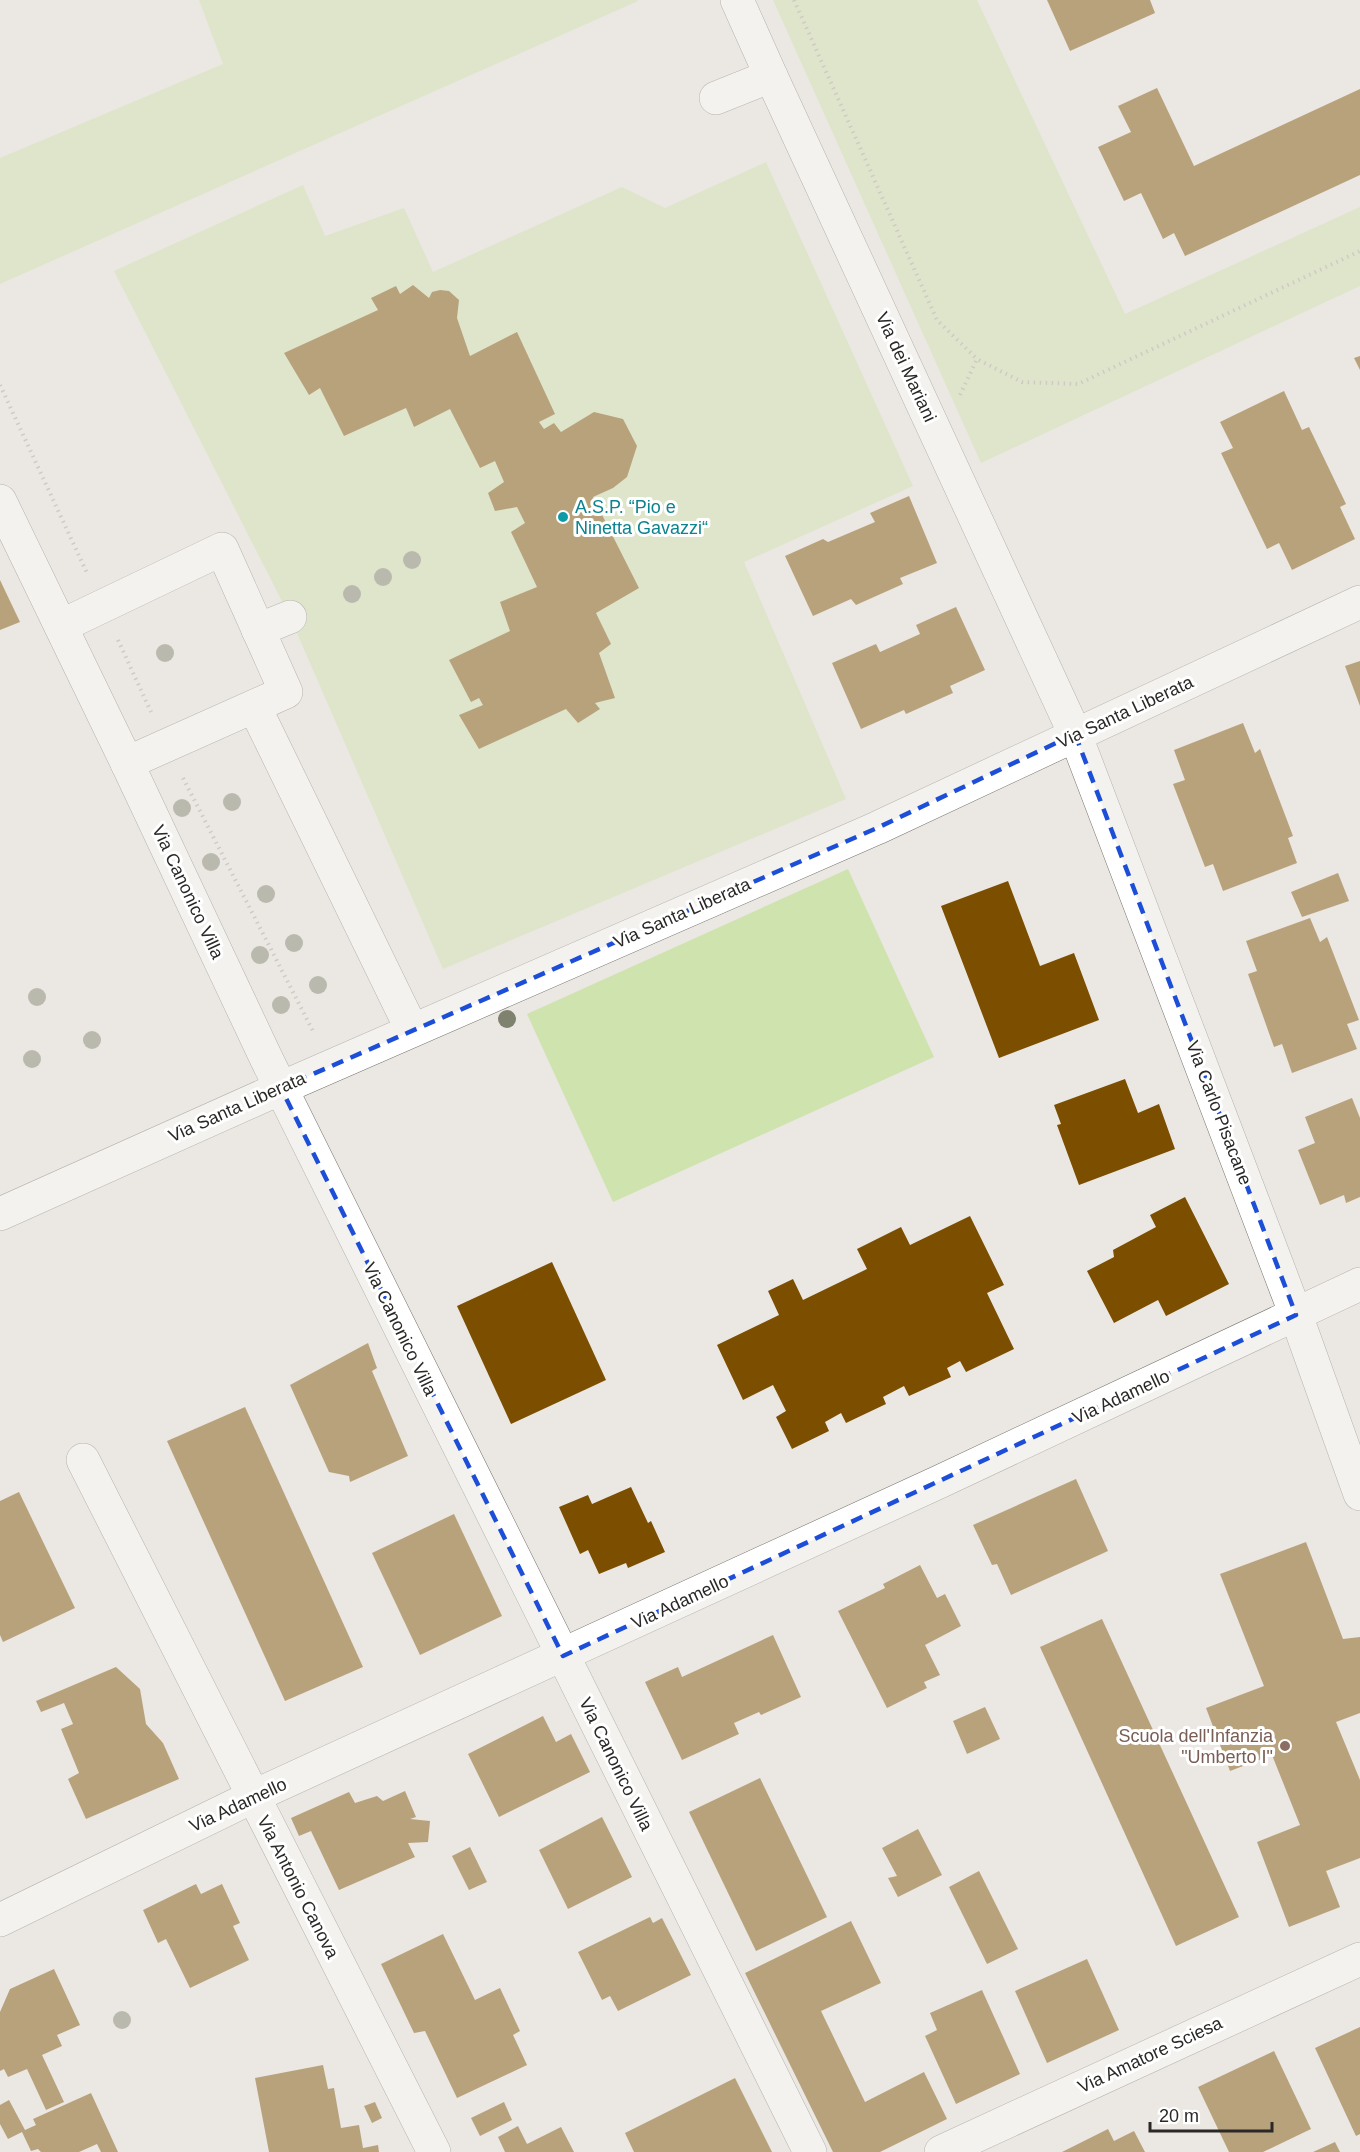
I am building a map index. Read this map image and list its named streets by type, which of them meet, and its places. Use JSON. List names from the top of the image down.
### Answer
{
  "streets": {
    "street": [
      "Via dei Mariani",
      "Via Santa Liberata",
      "Via Canonico Villa",
      "Via Carlo Pisacane",
      "Via Adamello",
      "Via Antonio Canova",
      "Via Amatore Sciesa"
    ]
  },
  "crossings": [
    ["Via dei Mariani", "Via Santa Liberata"],
    ["Via dei Mariani", "Via Carlo Pisacane"],
    ["Via Santa Liberata", "Via Canonico Villa"],
    ["Via Santa Liberata", "Via Carlo Pisacane"],
    ["Via Canonico Villa", "Via Adamello"],
    ["Via Carlo Pisacane", "Via Adamello"],
    ["Via Adamello", "Via Antonio Canova"]
  ],
  "places": ["A.S.P. “Pio e Ninetta Gavazzi“", "Scuola dell'Infanzia \"Umberto I\""],
  "scale_bar": "20 m"
}
